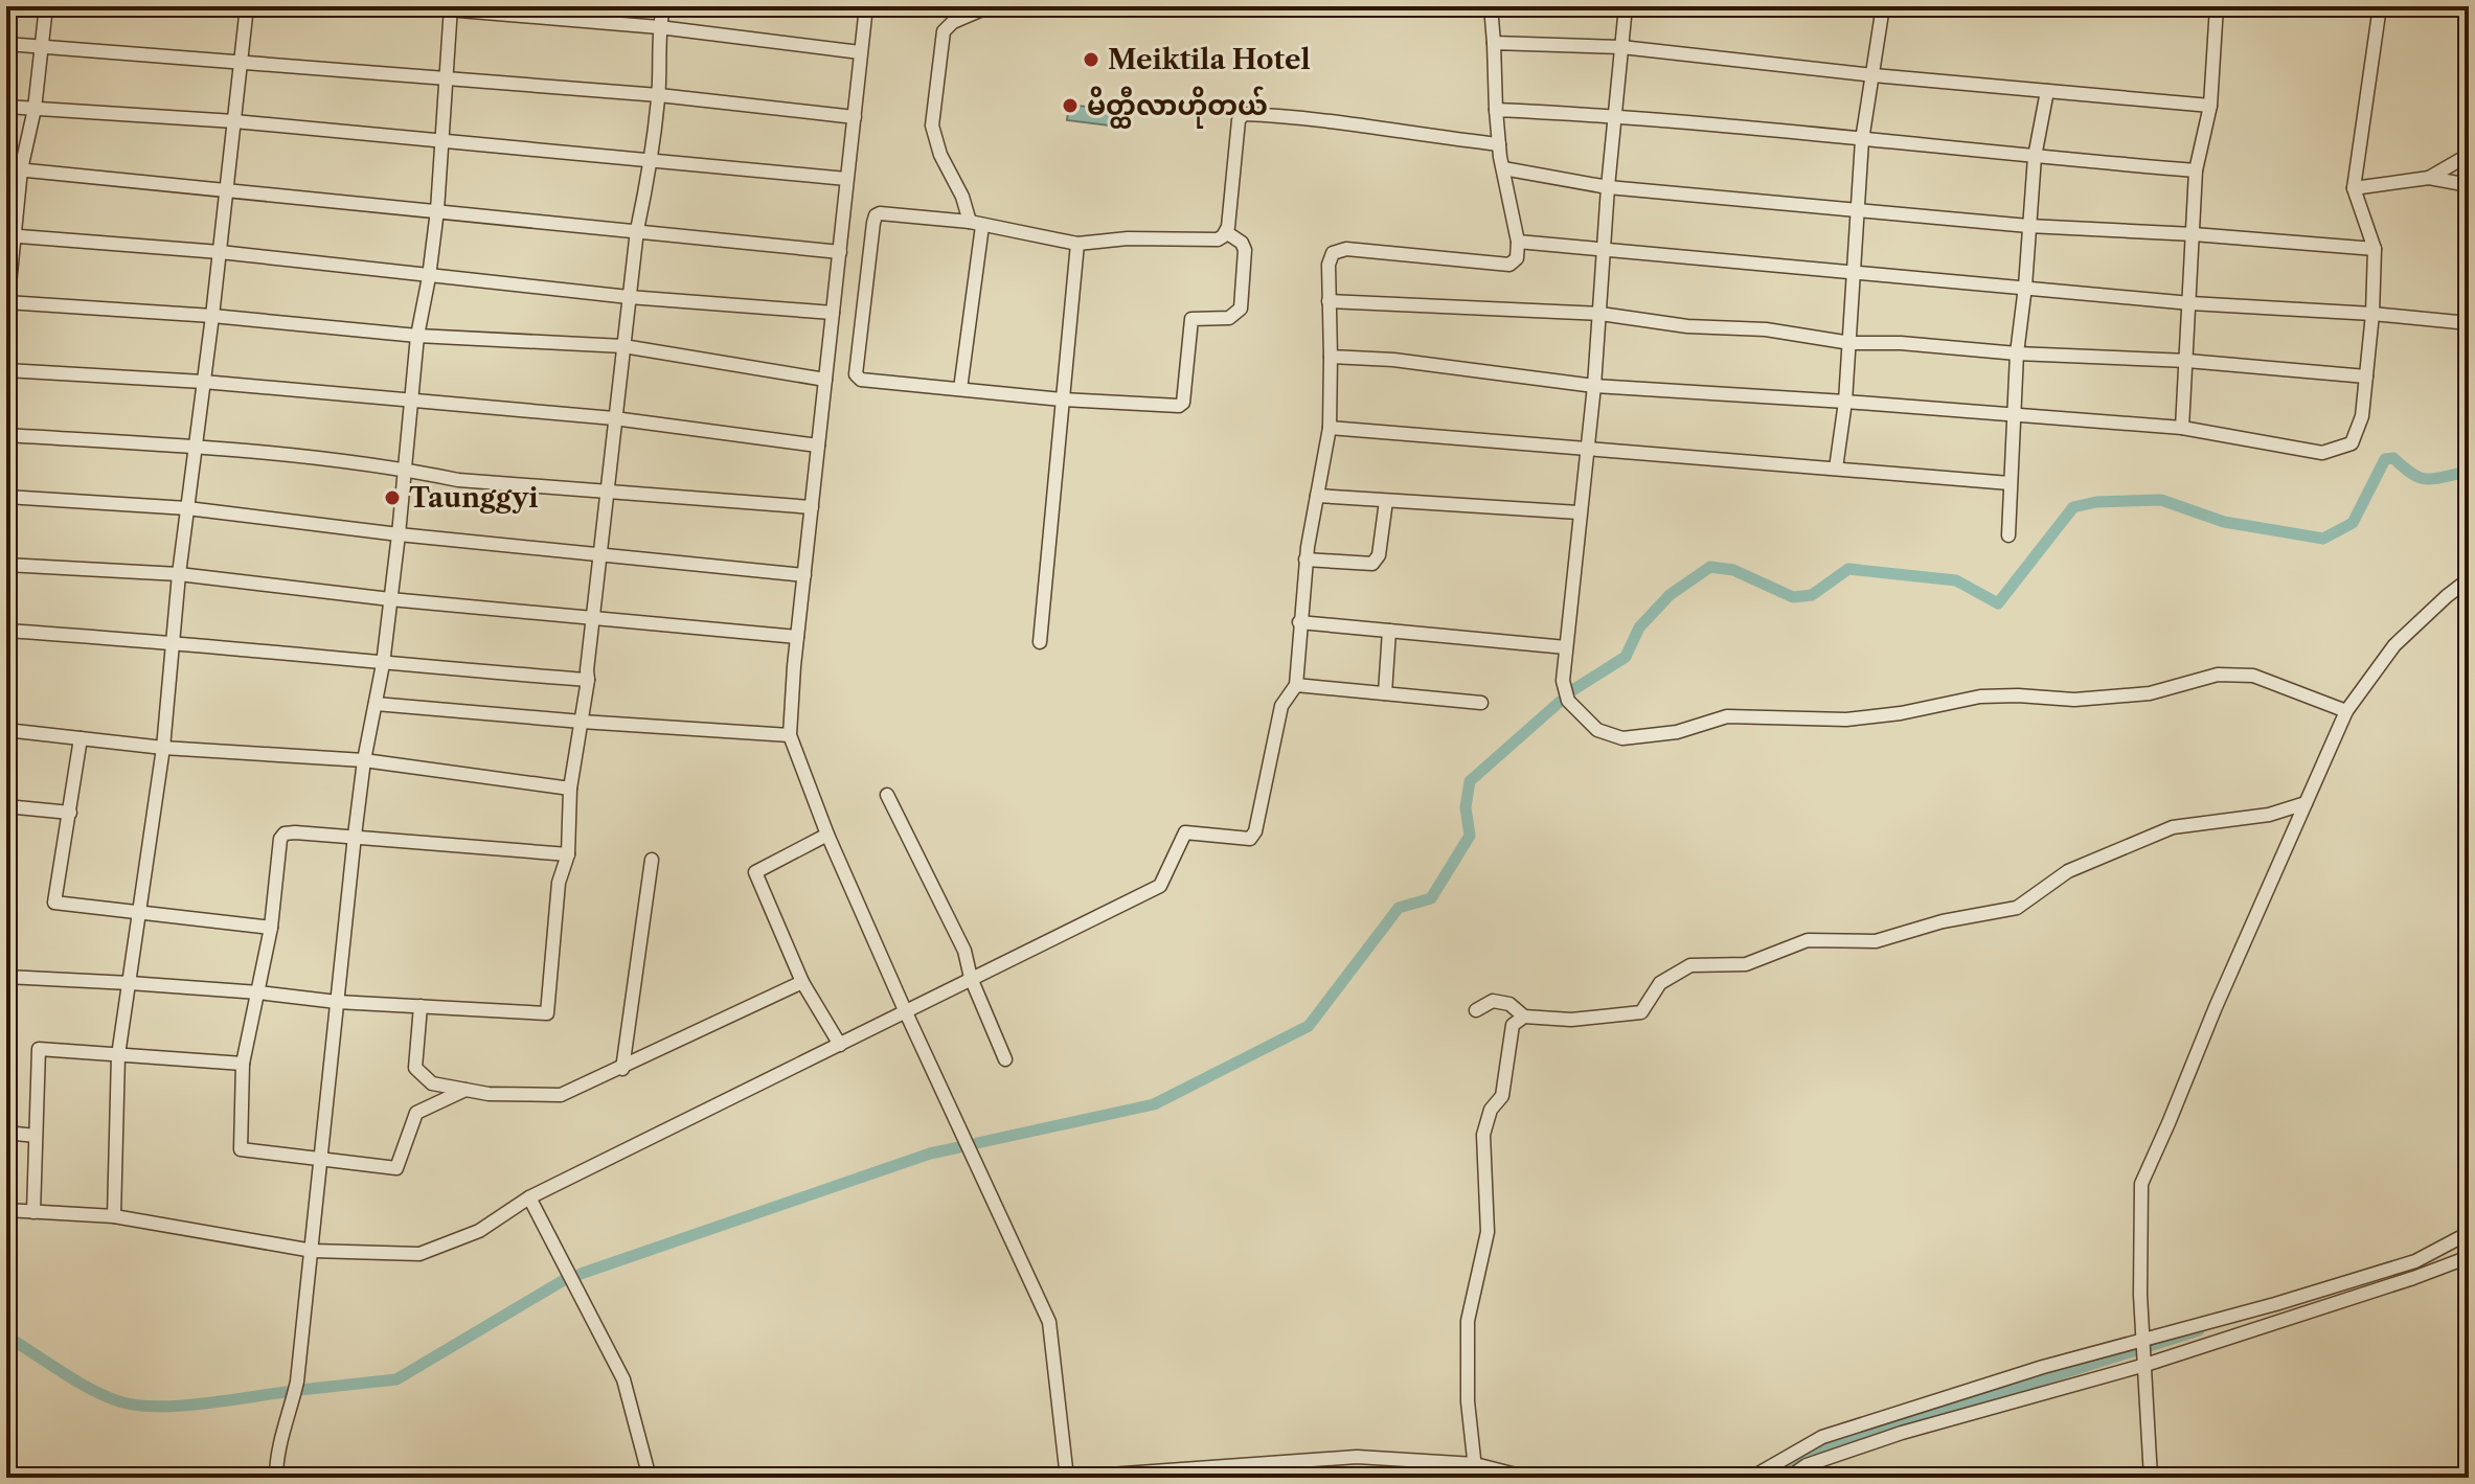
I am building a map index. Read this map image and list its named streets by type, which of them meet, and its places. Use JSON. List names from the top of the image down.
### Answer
{
  "places": ["Meiktila Hotel", "မိတ္ထီလာဟိုတယ်", "Taunggyi"]
}
